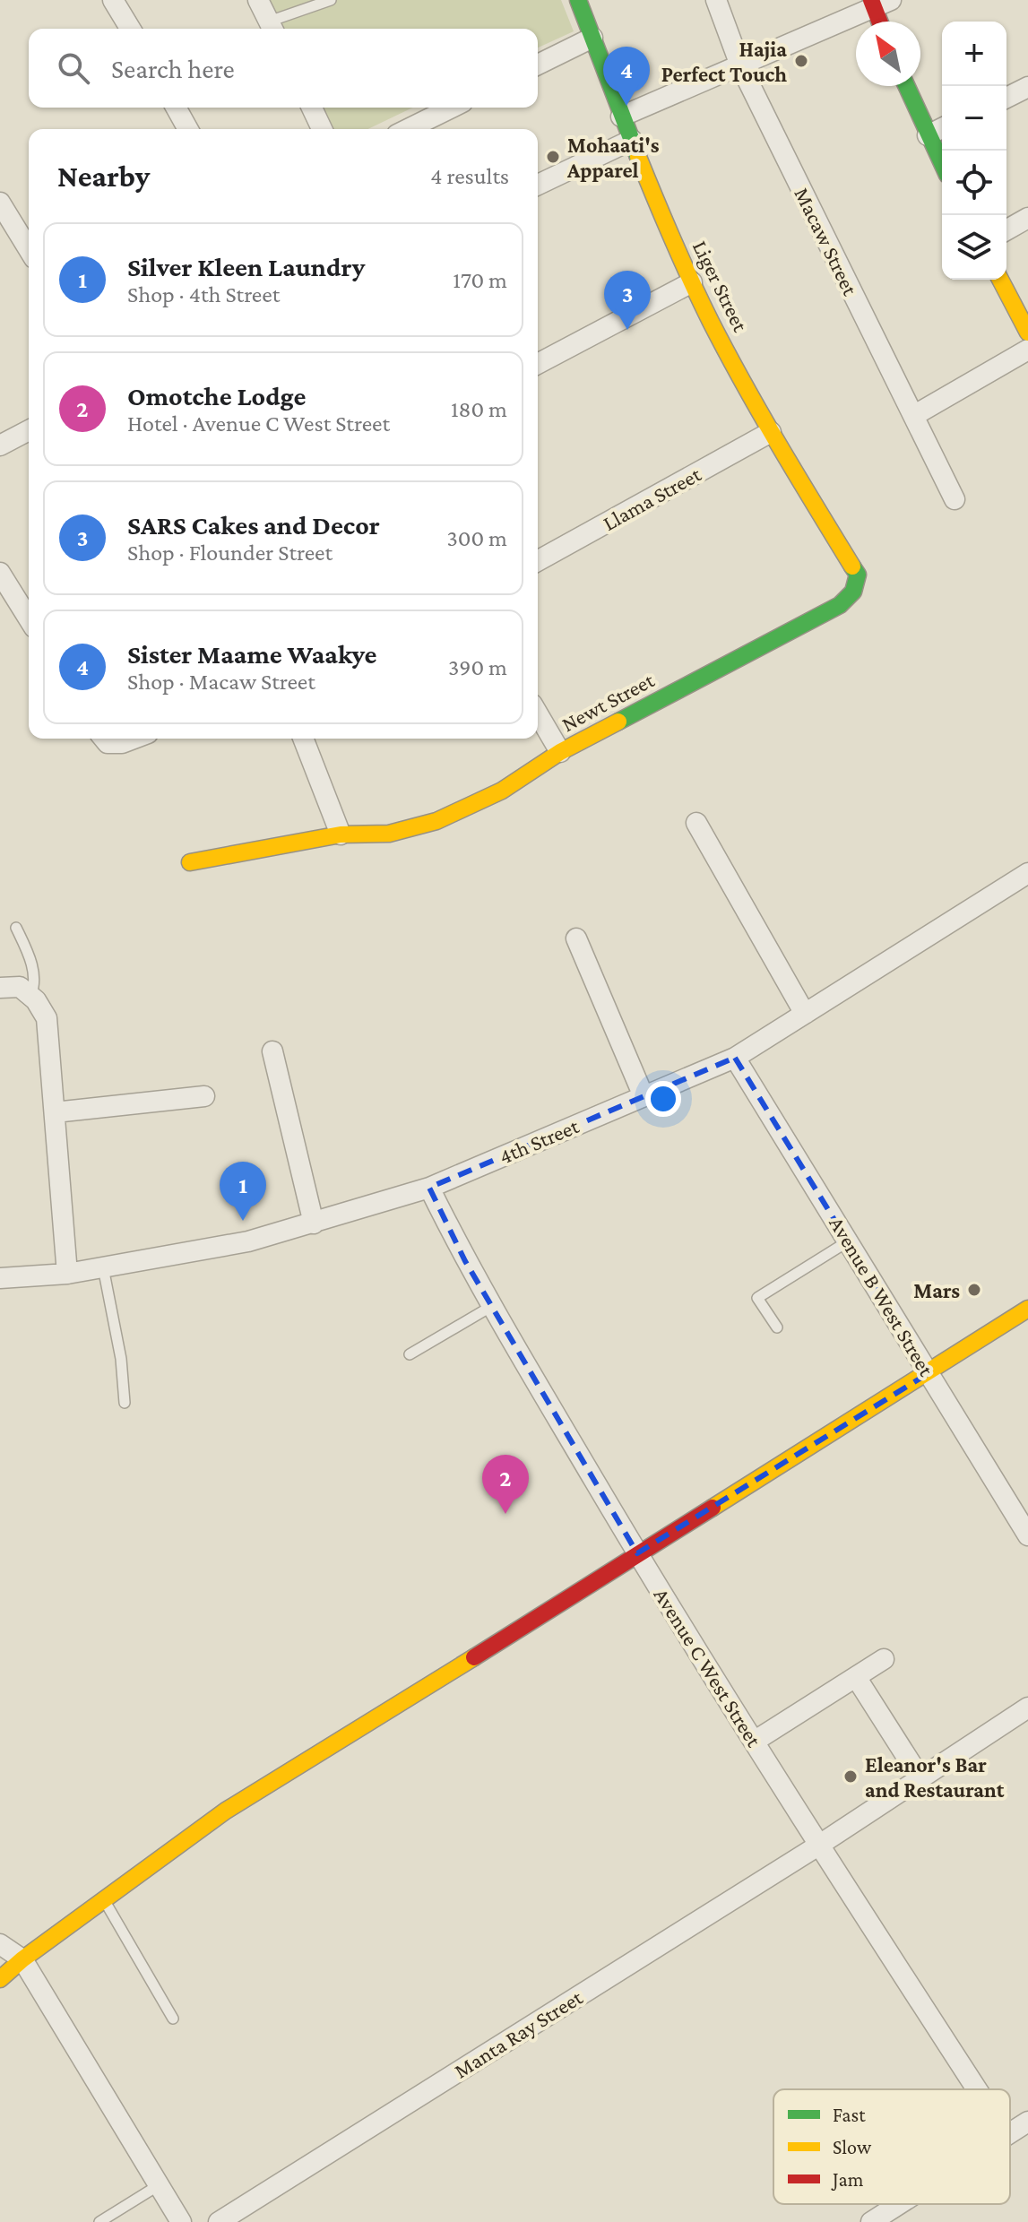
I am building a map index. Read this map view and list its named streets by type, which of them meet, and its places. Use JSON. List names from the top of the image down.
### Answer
{
  "streets": {
    "street": [
      "Macaw Street",
      "Liger Street",
      "Llama Street",
      "Newt Street",
      "4th Street",
      "Avenue B West Street",
      "Avenue C West Street",
      "Manta Ray Street"
    ]
  },
  "crossings": [
    ["Liger Street", "Llama Street"],
    ["Liger Street", "Newt Street"],
    ["4th Street", "Avenue B West Street"],
    ["4th Street", "Avenue C West Street"],
    ["Avenue C West Street", "Manta Ray Street"]
  ],
  "places": [
    "Hajia Perfect Touch",
    "Mohaati's Apparel",
    "Mars",
    "Eleanor's Bar and Restaurant"
  ],
  "legend": ["Fast", "Slow", "Jam"],
  "north": "top left",
  "page": {
    "map_buttons": ["+", "−"],
    "search": "Search here",
    "pins": [
      "4",
      "3",
      "1",
      "2"
    ],
    "heading": ["Nearby", "4 results"],
    "list": [
      {
        "mark": "1",
        "name": "Silver Kleen Laundry",
        "note": "Shop · 4th Street",
        "value": "170 m"
      },
      {
        "mark": "2",
        "name": "Omotche Lodge",
        "note": "Hotel · Avenue C West Street",
        "value": "180 m"
      },
      {
        "mark": "3",
        "name": "SARS Cakes and Decor",
        "note": "Shop · Flounder Street",
        "value": "300 m"
      },
      {
        "mark": "4",
        "name": "Sister Maame Waakye",
        "note": "Shop · Macaw Street",
        "value": "390 m"
      }
    ]
  }
}
